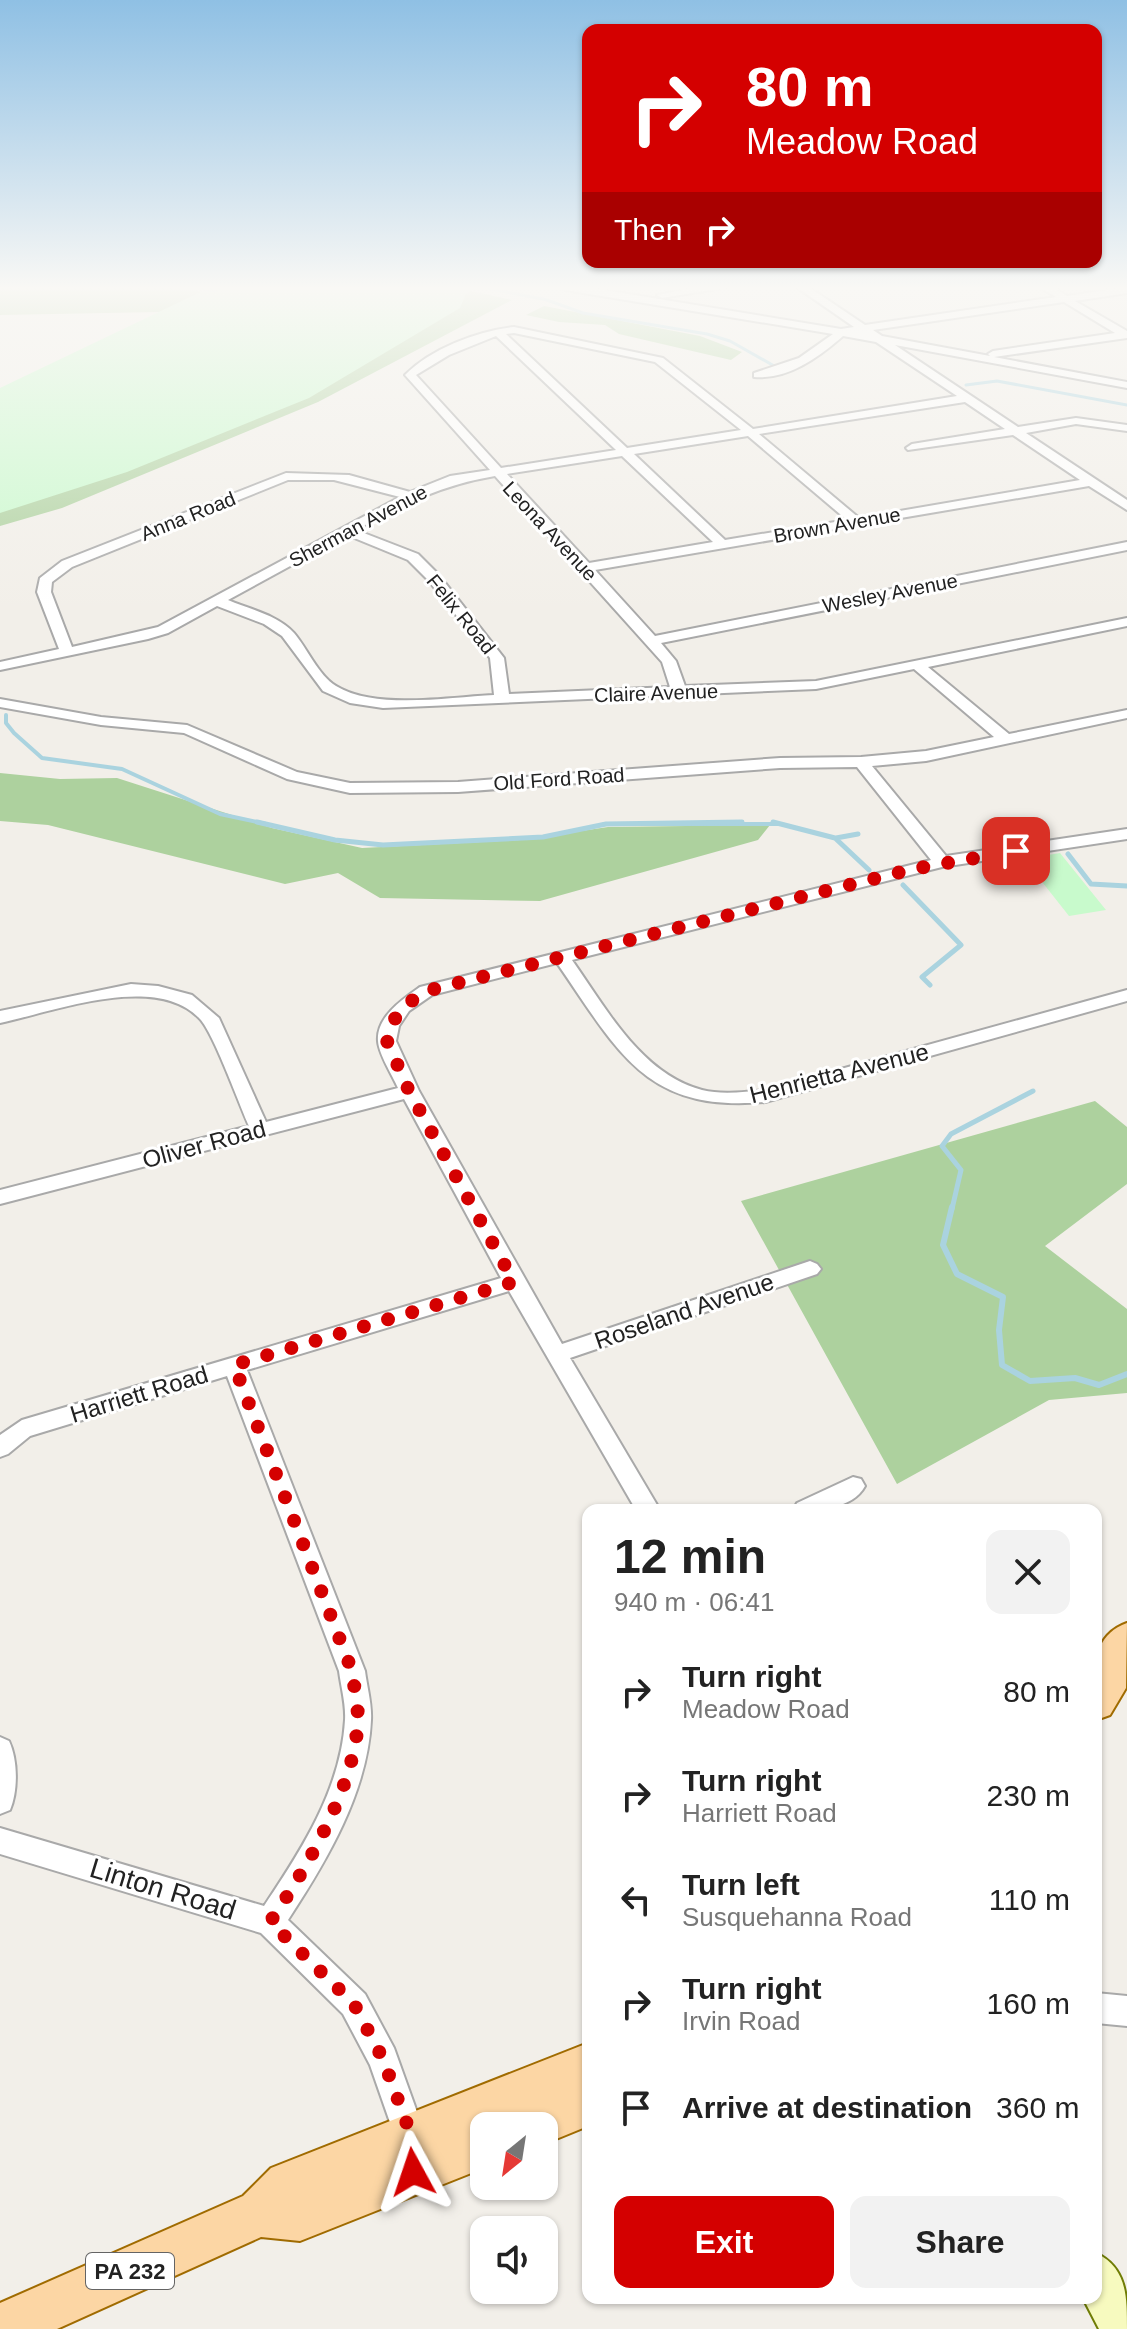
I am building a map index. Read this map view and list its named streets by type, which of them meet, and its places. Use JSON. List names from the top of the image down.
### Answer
{
  "streets": {
    "main road": ["PA 232"],
    "street": [
      "Anna Road",
      "Brown Avenue",
      "Sherman Avenue",
      "Leona Avenue",
      "Wesley Avenue",
      "Felix Road",
      "Claire Avenue",
      "Old Ford Road",
      "Henrietta Avenue",
      "Oliver Road",
      "Roseland Avenue",
      "Harriett Road",
      "Linton Road"
    ]
  },
  "crossings": [
    ["Anna Road", "Sherman Avenue"],
    ["Brown Avenue", "Leona Avenue"],
    ["Sherman Avenue", "Leona Avenue"],
    ["Sherman Avenue", "Felix Road"],
    ["Sherman Avenue", "Claire Avenue"],
    ["Leona Avenue", "Wesley Avenue"],
    ["Leona Avenue", "Claire Avenue"],
    ["Felix Road", "Claire Avenue"],
    ["Linton Road", "PA 232"]
  ],
  "north": "bottom left",
  "page": {
    "turn": ["80 m", "Meadow Road"],
    "then": "Then",
    "heading": ["12 min", "940 m · 06:41"],
    "list": [
      {
        "name": "Turn right",
        "note": "Meadow Road",
        "value": "80 m"
      },
      {
        "name": "Turn right",
        "note": "Harriett Road",
        "value": "230 m"
      },
      {
        "name": "Turn left",
        "note": "Susquehanna Road",
        "value": "110 m"
      },
      {
        "name": "Turn right",
        "note": "Irvin Road",
        "value": "160 m"
      },
      {
        "name": "Arrive at destination",
        "value": "360 m"
      }
    ],
    "buttons": ["Exit", "Share"]
  }
}
